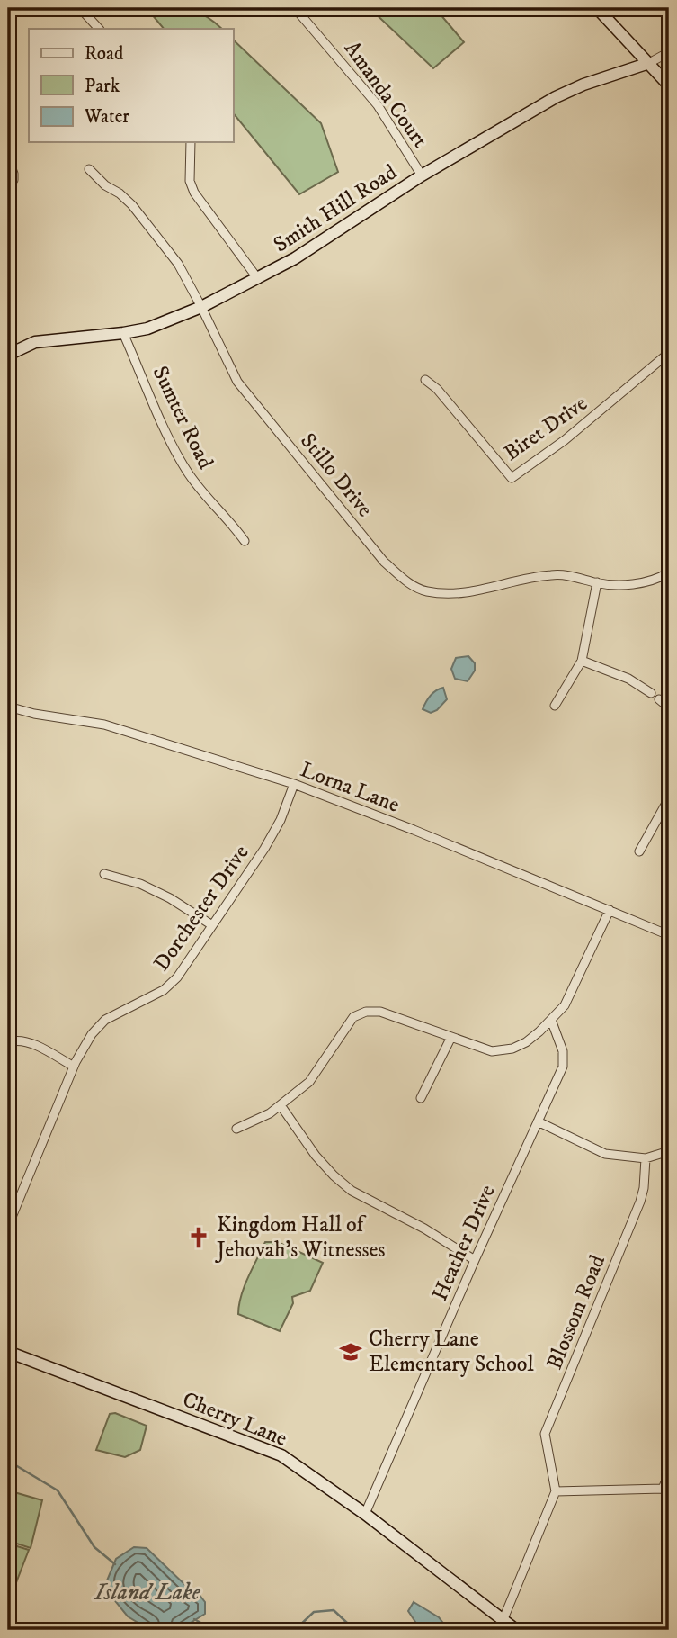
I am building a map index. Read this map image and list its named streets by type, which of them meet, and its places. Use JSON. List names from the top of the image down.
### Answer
{
  "streets": {
    "street": [
      "Amanda Court",
      "Smith Hill Road",
      "Sumter Road",
      "Biret Drive",
      "Stillo Drive",
      "Lorna Lane",
      "Dorchester Drive",
      "Heather Drive",
      "Blossom Road",
      "Cherry Lane"
    ]
  },
  "crossings": [
    ["Amanda Court", "Smith Hill Road"],
    ["Smith Hill Road", "Sumter Road"],
    ["Smith Hill Road", "Stillo Drive"],
    ["Lorna Lane", "Dorchester Drive"],
    ["Heather Drive", "Cherry Lane"]
  ],
  "water": ["Island Lake"],
  "places": {
    "church": ["Kingdom Hall of Jehovah’s Witnesses"],
    "school or university": ["Cherry Lane Elementary School"]
  },
  "legend": ["Road", "Park", "Water"]
}
